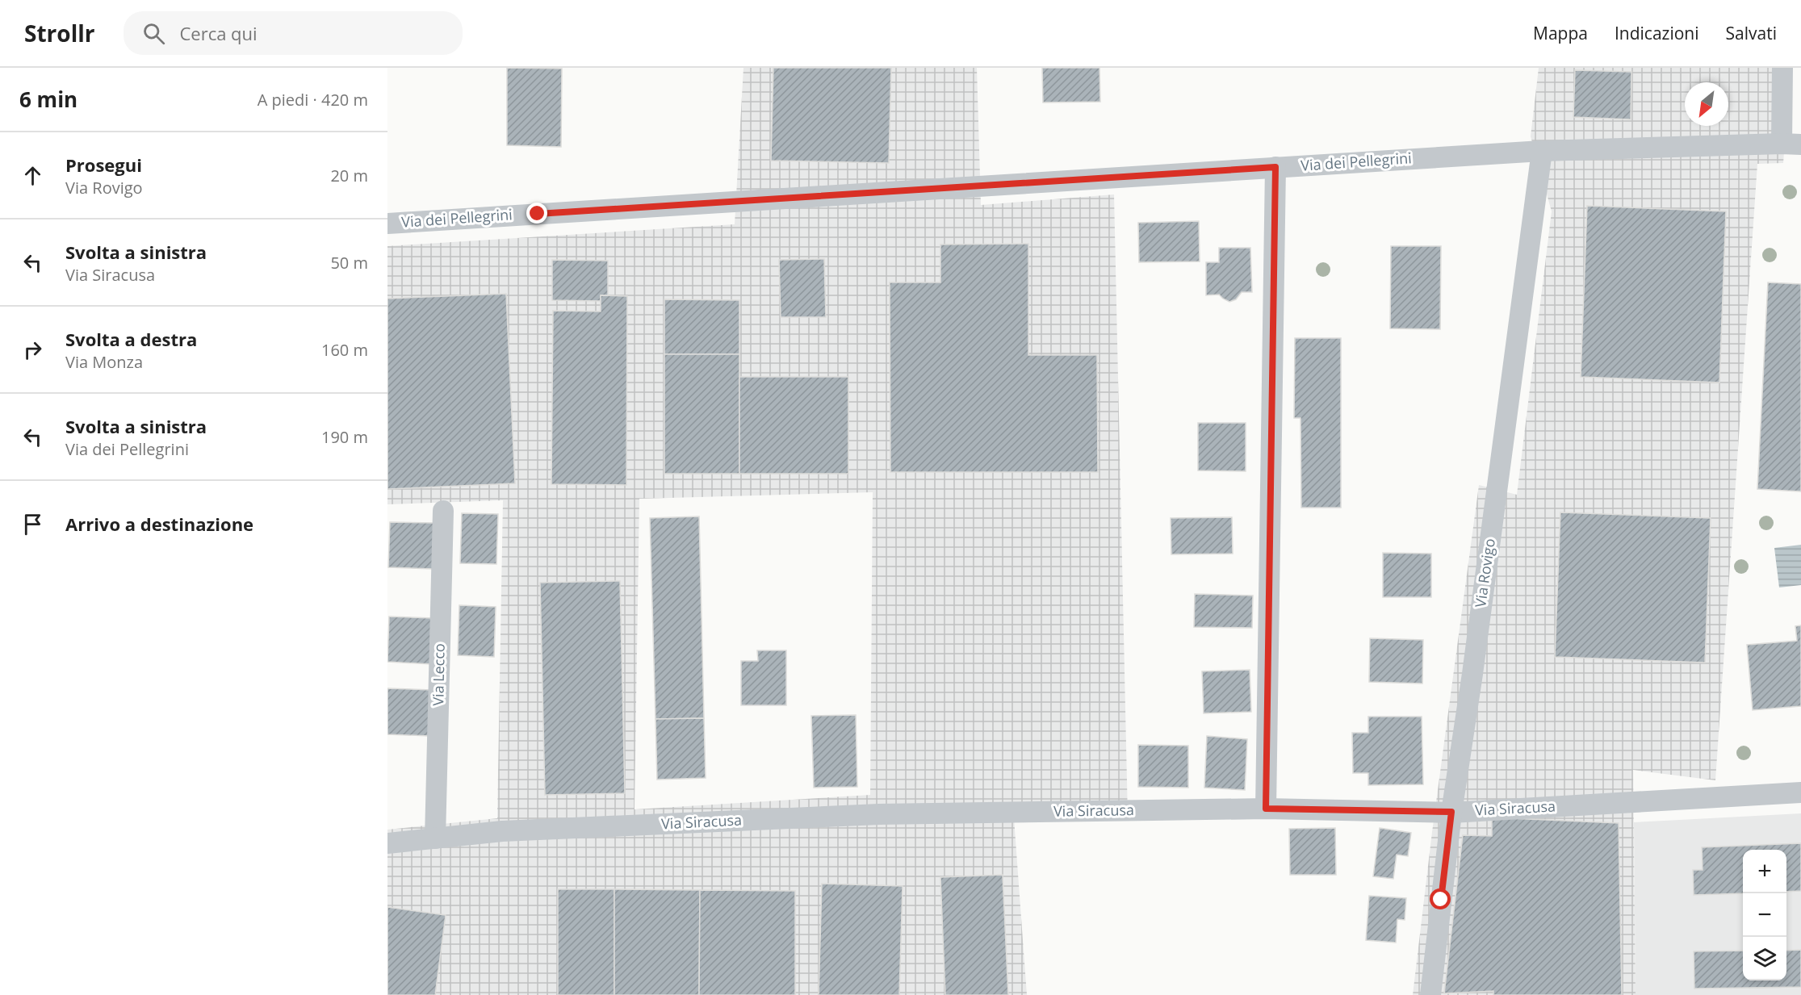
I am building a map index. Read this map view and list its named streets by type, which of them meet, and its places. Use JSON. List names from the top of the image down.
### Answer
{
  "streets": {
    "street": [
      "Via dei Pellegrini",
      "Via Rovigo",
      "Via Lecco",
      "Via Siracusa"
    ]
  },
  "crossings": [
    ["Via dei Pellegrini", "Via Rovigo"],
    ["Via Rovigo", "Via Siracusa"],
    ["Via Lecco", "Via Siracusa"]
  ],
  "north": "bottom left",
  "page": {
    "header": "Strollr",
    "search": "Cerca qui",
    "nav": ["Mappa", "Indicazioni", "Salvati"],
    "heading": ["6 min", "A piedi · 420 m"],
    "list": [
      ["Prosegui", "Via Rovigo", "20 m"],
      ["Svolta a sinistra", "Via Siracusa", "50 m"],
      ["Svolta a destra", "Via Monza", "160 m"],
      ["Svolta a sinistra", "Via dei Pellegrini", "190 m"],
      "Arrivo a destinazione"
    ],
    "map_buttons": ["+", "−"]
  }
}
